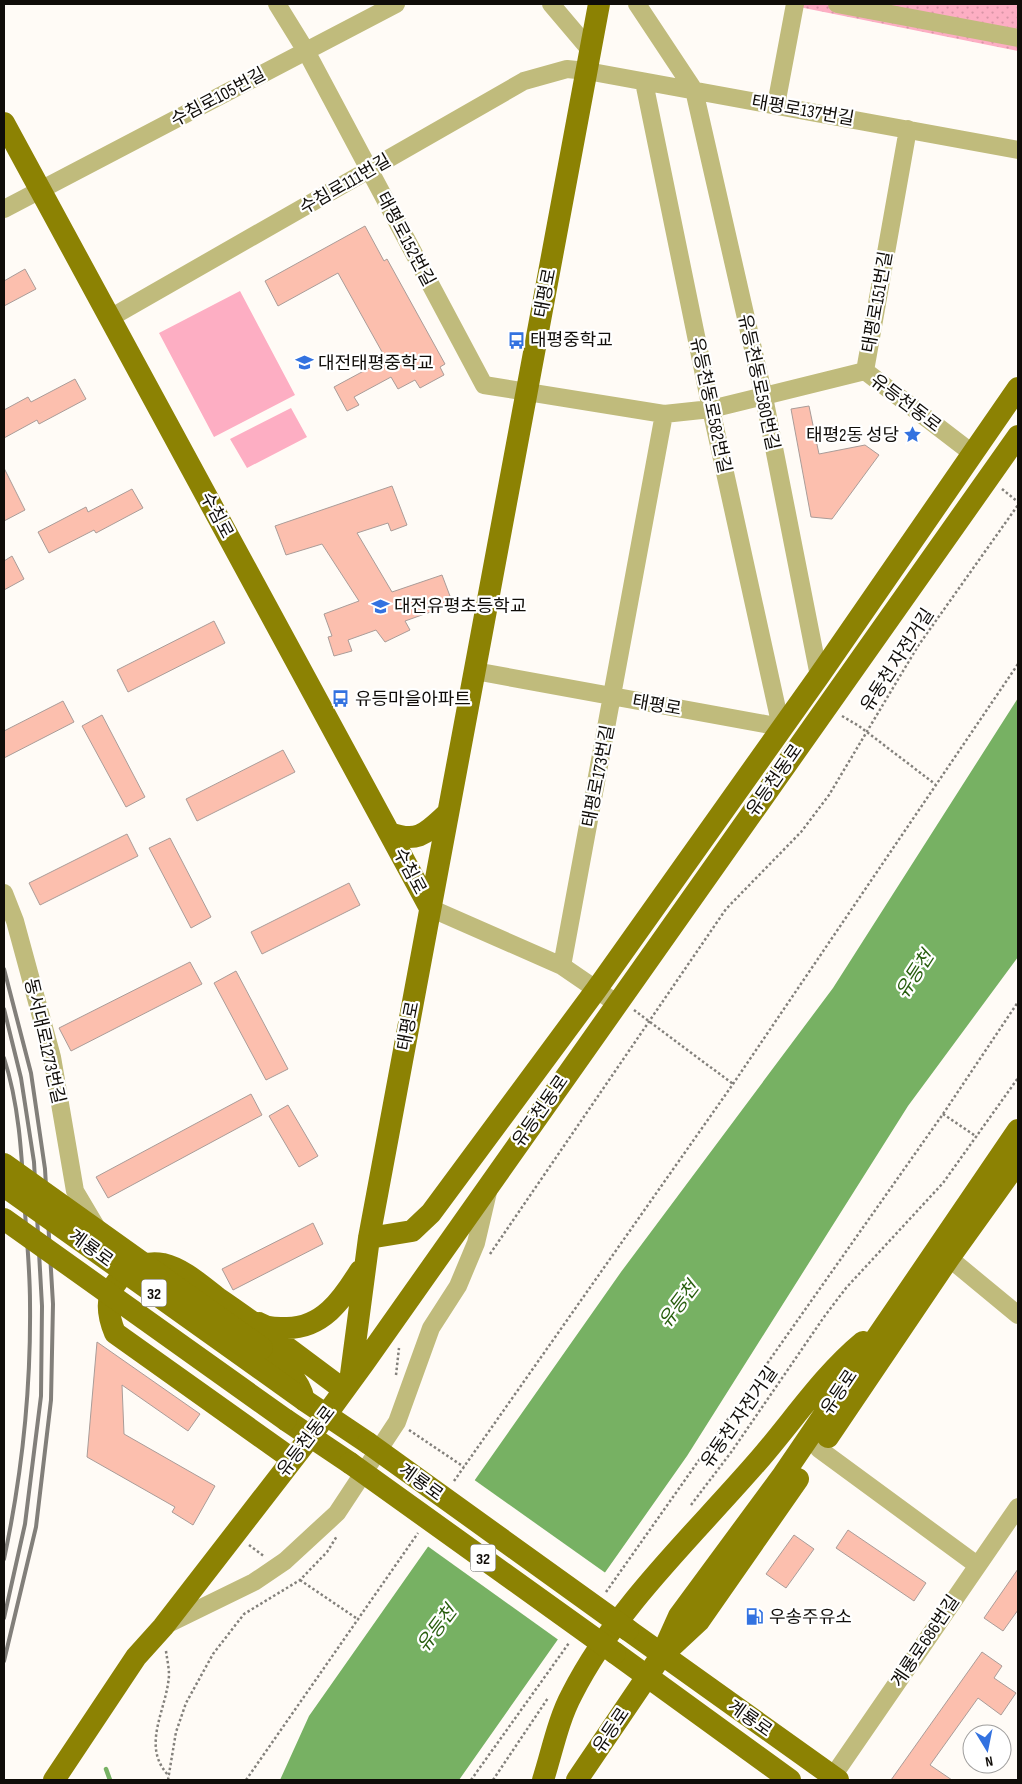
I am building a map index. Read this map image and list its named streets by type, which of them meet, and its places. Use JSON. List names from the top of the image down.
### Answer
{
  "streets": {
    "main road": [
      "태평로",
      "유등천동로",
      "수침로",
      "계룡로",
      "32",
      "유등로"
    ],
    "street": [
      "수침로105번길",
      "태평로137번길",
      "수침로111번길",
      "태평로152번길",
      "태평로151번길",
      "유등천동로580번길",
      "유등천동로582번길",
      "태평로173번길",
      "동서대로1273번길",
      "계룡로686번길"
    ],
    "path": ["유동천 자전거길"]
  },
  "crossings": [
    ["수침로105번길", "태평로152번길"],
    ["수침로105번길", "수침로"],
    ["태평로137번길", "수침로111번길"],
    ["태평로137번길", "태평로"],
    ["태평로137번길", "태평로151번길"],
    ["태평로137번길", "유등천동로580번길"],
    ["태평로137번길", "유등천동로582번길"],
    ["수침로111번길", "태평로152번길"],
    ["수침로111번길", "태평로"],
    ["수침로111번길", "수침로"],
    ["태평로152번길", "태평로"],
    ["태평로152번길", "태평로151번길"],
    ["태평로", "태평로151번길"],
    ["태평로", "유등천동로"],
    ["태평로", "유등천동로582번길"],
    ["태평로", "수침로"],
    ["태평로", "태평로173번길"],
    ["태평로151번길", "유등천동로580번길"],
    ["태평로151번길", "유등천동로"],
    ["태평로151번길", "유등천동로582번길"],
    ["태평로151번길", "태평로173번길"],
    ["유등천동로580번길", "유등천동로"],
    ["유등천동로", "유등천동로582번길"],
    ["유등천동로", "계룡로"],
    ["계룡로", "유등로"],
    ["계룡로", "계룡로686번길"]
  ],
  "water": ["유등천"],
  "places": {
    "bus stop": ["태평중학교", "유등마을아파트"],
    "school or university": ["대전태평중학교", "대전유평초등학교"],
    "place": ["태평2동 성당"],
    "fuel station": ["우송주유소"]
  },
  "north": "bottom"
}
